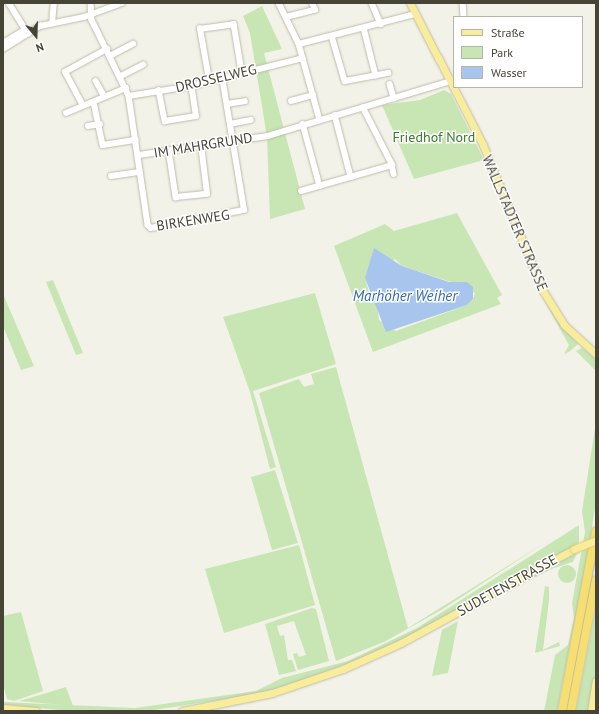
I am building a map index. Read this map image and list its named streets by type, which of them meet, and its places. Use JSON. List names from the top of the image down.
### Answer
{
  "streets": {
    "main road": ["WALLSTADTER STRASSE", "SUDETENSTRASSE"],
    "street": ["DROSSELWEG", "IM MAHRGRUND", "BIRKENWEG"]
  },
  "crossings": [
    ["DROSSELWEG", "IM MAHRGRUND"],
    ["IM MAHRGRUND", "BIRKENWEG"],
    ["IM MAHRGRUND", "WALLSTADTER STRASSE"]
  ],
  "water": ["Marhöher Weiher"],
  "parks": ["Friedhof Nord"],
  "legend": ["Straße", "Park", "Wasser"],
  "north": "bottom"
}
